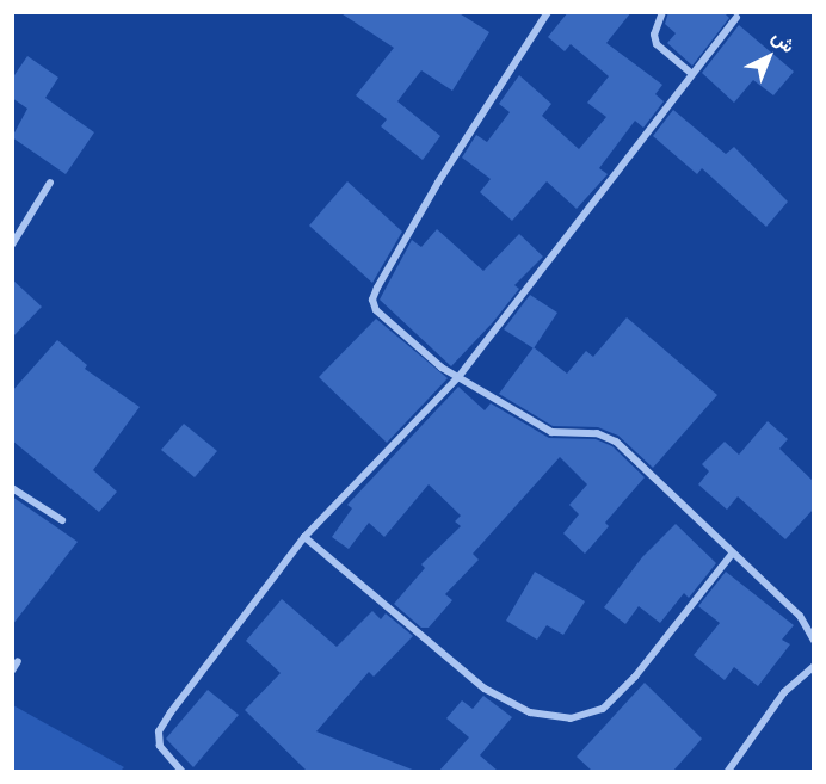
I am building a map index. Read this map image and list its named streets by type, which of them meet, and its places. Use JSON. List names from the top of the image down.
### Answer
{
  "north": "top right"
}
